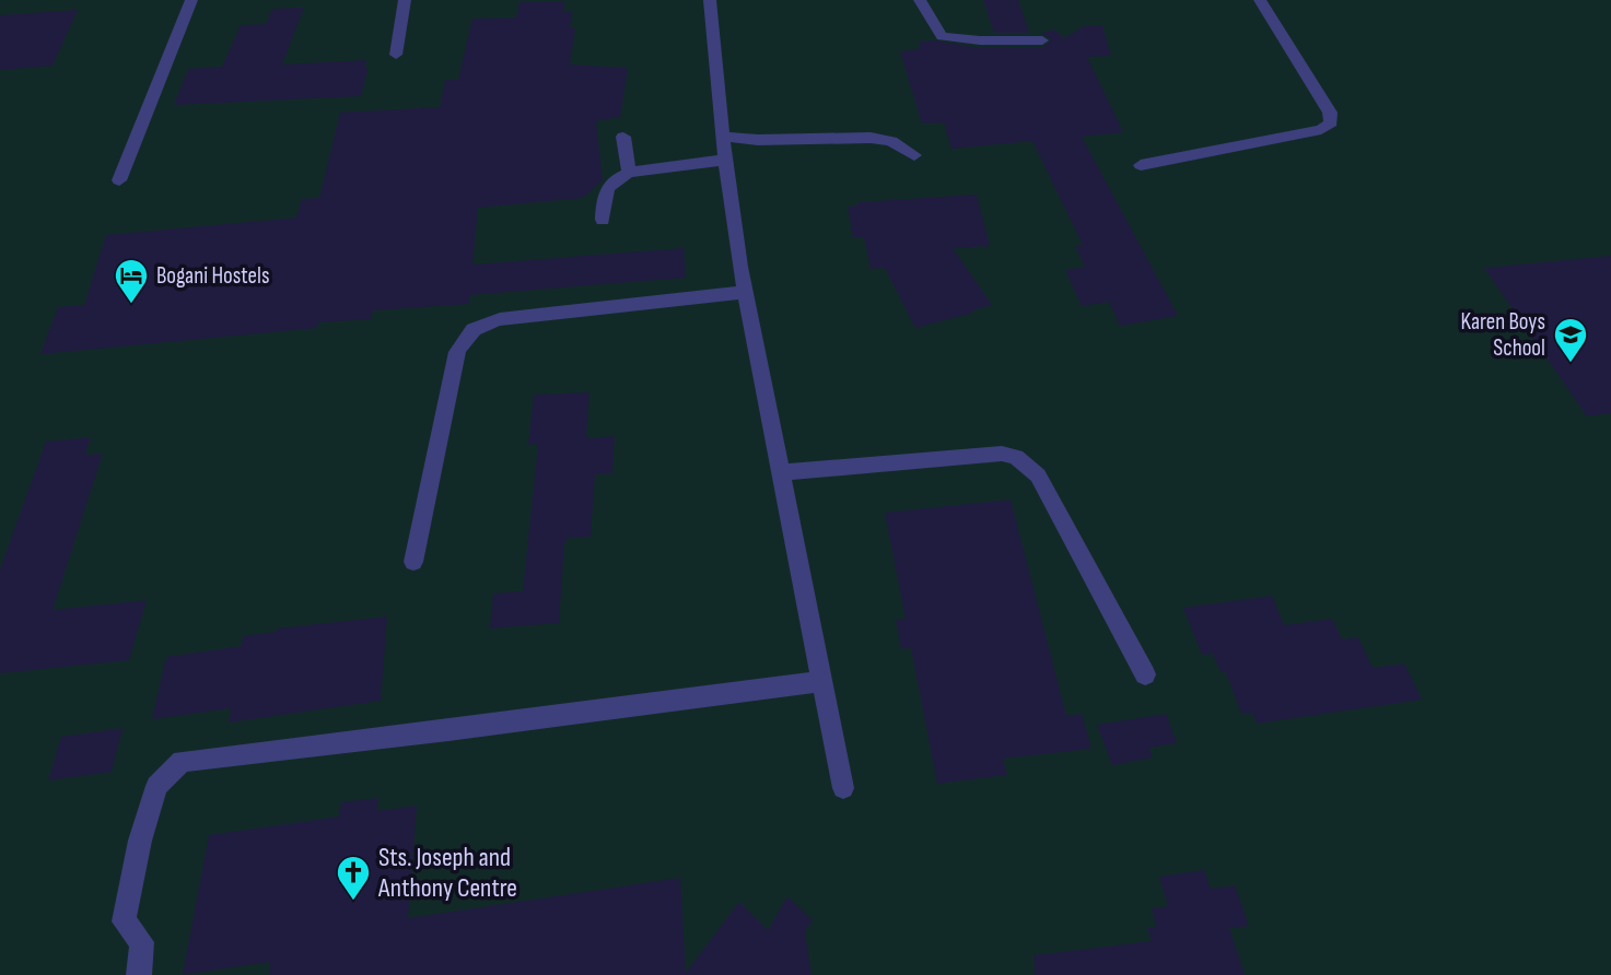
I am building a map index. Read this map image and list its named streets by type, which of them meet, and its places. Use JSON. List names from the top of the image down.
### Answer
{
  "places": {
    "hotel": ["Bogani Hostels"],
    "school or university": ["Karen Boys School"],
    "church": ["Sts. Joseph and Anthony Centre"]
  }
}
